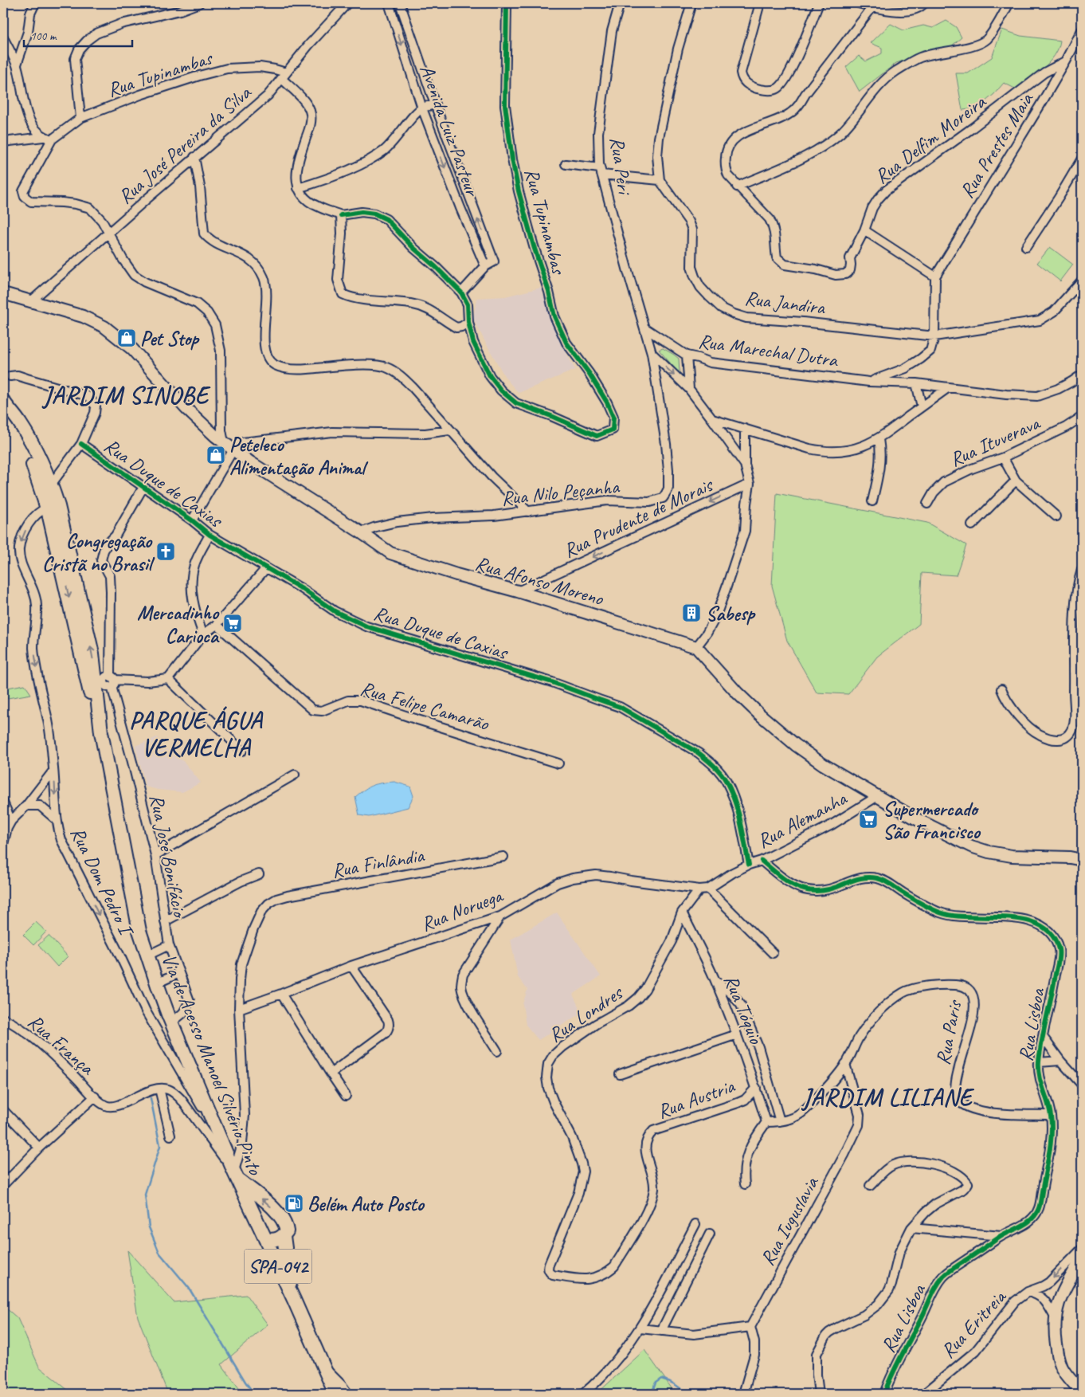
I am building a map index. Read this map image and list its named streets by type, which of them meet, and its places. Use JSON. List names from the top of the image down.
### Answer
{
  "streets": {
    "main road": ["Rua Afonso Moreno", "Via de Acesso Manoel Silvério Pinto", "SPA-042"],
    "street": [
      "Rua Tupinambas",
      "Avenida Luiz Pasteur",
      "Rua Delfim Moreira",
      "Rua José Pereira da Silva",
      "Rua Prestes Maia",
      "Rua Peri",
      "Rua Jandira",
      "Rua Marechal Dutra",
      "Rua Ituverava",
      "Rua Duque de Caxias",
      "Rua Nilo Peçanha",
      "Rua Prudente de Morais",
      "Rua Felipe Camarão",
      "Rua Alemanha",
      "Rua José Bonifácio",
      "Rua Finlândia",
      "Rua Dom Pedro I",
      "Rua Noruega",
      "Rua Tóquio",
      "Rua Londres",
      "Rua Lisboa",
      "Rua Paris",
      "Rua França",
      "Rua Austria",
      "Rua Iuguslavia",
      "Rua Eritreia"
    ]
  },
  "crossings": [
    ["Rua Tupinambas", "Rua José Pereira da Silva"],
    ["Rua Delfim Moreira", "Rua Prestes Maia"],
    ["Rua José Pereira da Silva", "Rua Afonso Moreno"],
    ["Rua Peri", "Rua Marechal Dutra"],
    ["Rua Peri", "Rua Nilo Peçanha"],
    ["Rua Marechal Dutra", "Rua Nilo Peçanha"],
    ["Rua Duque de Caxias", "Rua Alemanha"],
    ["Rua Duque de Caxias", "Rua José Bonifácio"],
    ["Rua Nilo Peçanha", "Rua Afonso Moreno"],
    ["Rua Prudente de Morais", "Rua Afonso Moreno"],
    ["Rua Alemanha", "Rua Noruega"],
    ["Rua Alemanha", "Rua Londres"],
    ["Rua Alemanha", "Rua Lisboa"],
    ["Rua José Bonifácio", "Via de Acesso Manoel Silvério Pinto"],
    ["Rua Finlândia", "Rua Noruega"],
    ["Rua Dom Pedro I", "Via de Acesso Manoel Silvério Pinto"],
    ["Rua Noruega", "Rua Londres"],
    ["Rua Tóquio", "Rua Londres"],
    ["Rua Tóquio", "Rua Austria"],
    ["Rua Londres", "Rua Austria"],
    ["Rua Lisboa", "Rua Paris"],
    ["Rua Paris", "Rua Iuguslavia"]
  ],
  "one_way": ["Rua Prudente de Morais", "Rua Dom Pedro I"],
  "districts": ["JARDIM SINOBE", "PARQUE ÁGUA VERMELHA", "JARDIM LILIANE"],
  "places": {
    "shop": ["Pet Stop", "Peteleco Alimentação Animal"],
    "church": ["Congregação Cristã no Brasil"],
    "building": ["Sabesp"],
    "supermarket": ["Mercadinho Carioca", "Supermercado São Francisco"],
    "fuel station": ["Belém Auto Posto"]
  },
  "scale_bar": "100 m"
}
